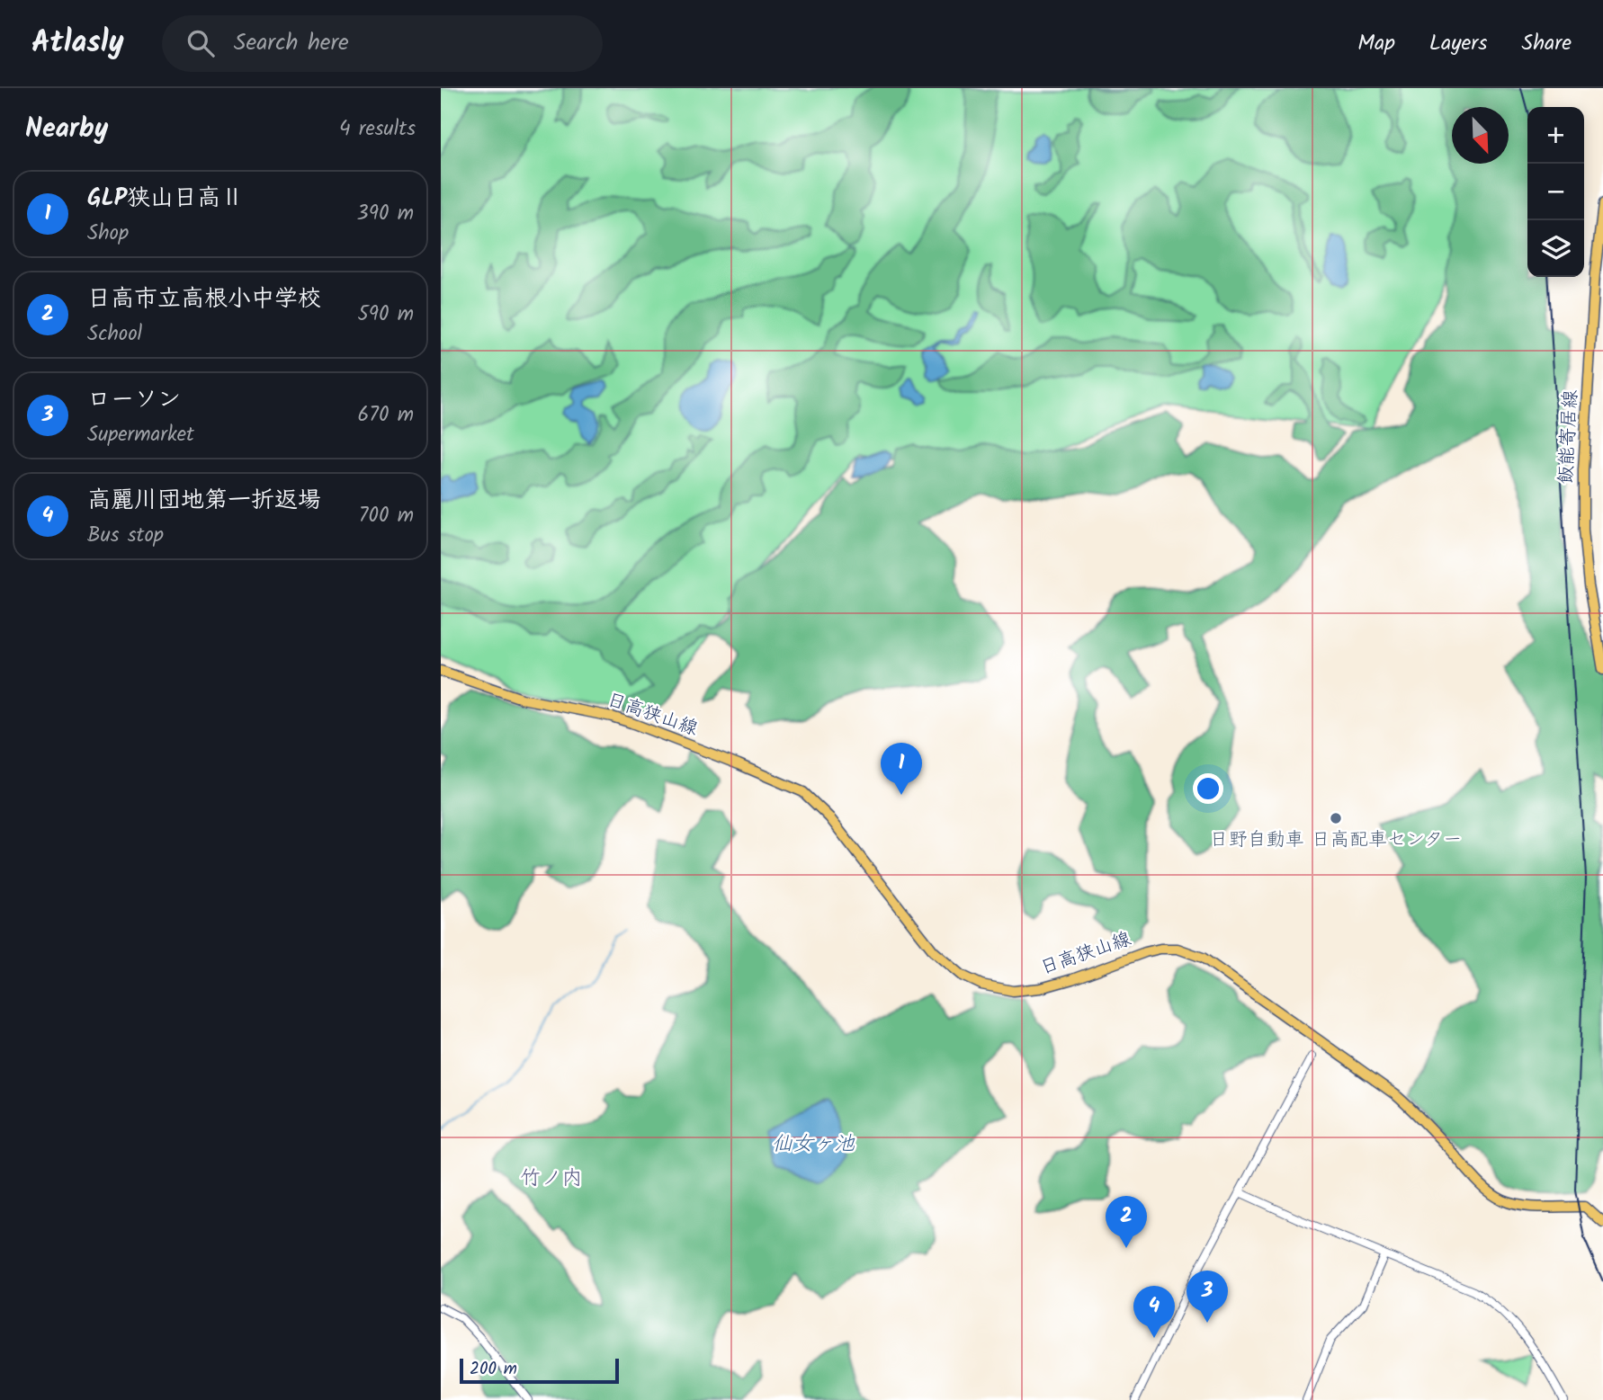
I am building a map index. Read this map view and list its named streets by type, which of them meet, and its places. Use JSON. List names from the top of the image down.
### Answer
{
  "streets": {
    "main road": ["飯能寄居線", "日高狭山線"]
  },
  "districts": ["竹ノ内"],
  "water": ["仙女ヶ池"],
  "places": ["日野自動車 日高配車センター"],
  "scale_bar": "200 m",
  "north": "bottom right",
  "page": {
    "header": "Atlasly",
    "search": "Search here",
    "nav": ["Map", "Layers", "Share"],
    "heading": ["Nearby", "4 results"],
    "map_buttons": ["+", "−"],
    "list": [
      {
        "mark": "1",
        "name": "GLP狭山日高Ⅱ",
        "note": "Shop",
        "value": "390 m"
      },
      {
        "mark": "2",
        "name": "日高市立高根小中学校",
        "note": "School",
        "value": "590 m"
      },
      {
        "mark": "3",
        "name": "ローソン",
        "note": "Supermarket",
        "value": "670 m"
      },
      {
        "mark": "4",
        "name": "高麗川団地第一折返場",
        "note": "Bus stop",
        "value": "700 m"
      }
    ],
    "pins": [
      "1",
      "2",
      "3",
      "4"
    ],
    "scale": "200 m"
  }
}
